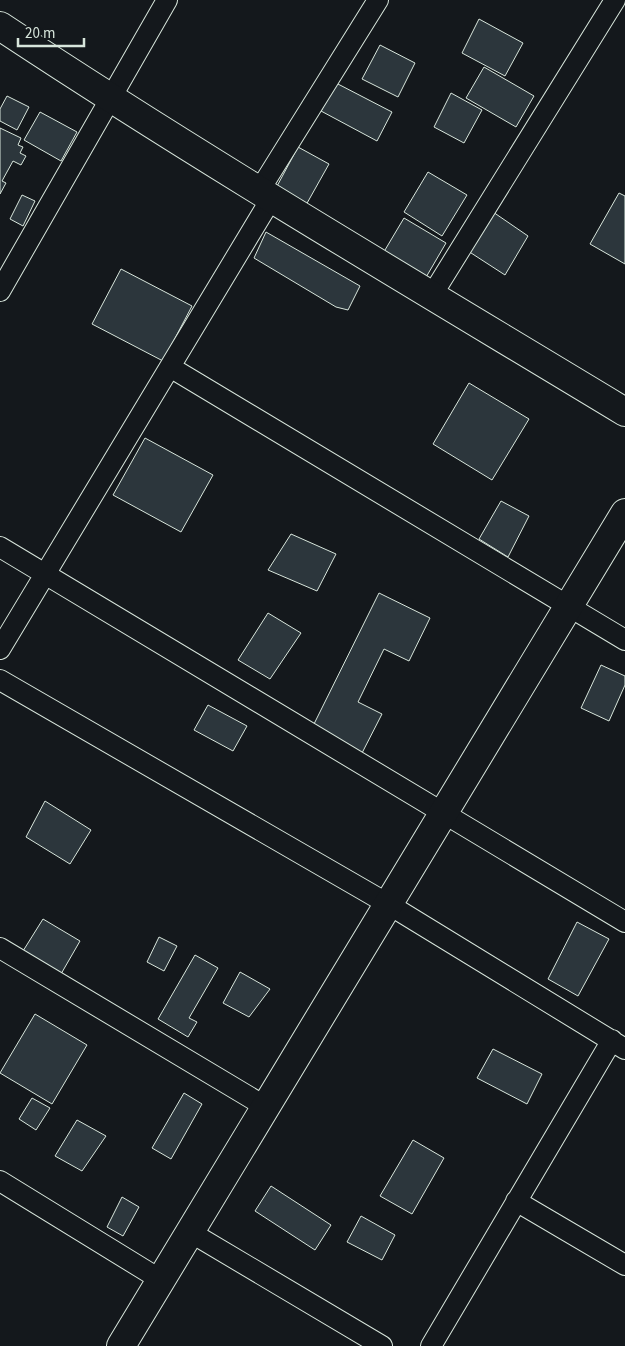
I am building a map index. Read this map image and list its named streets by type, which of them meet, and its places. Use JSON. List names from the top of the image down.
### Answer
{
  "scale_bar": "20 m"
}
